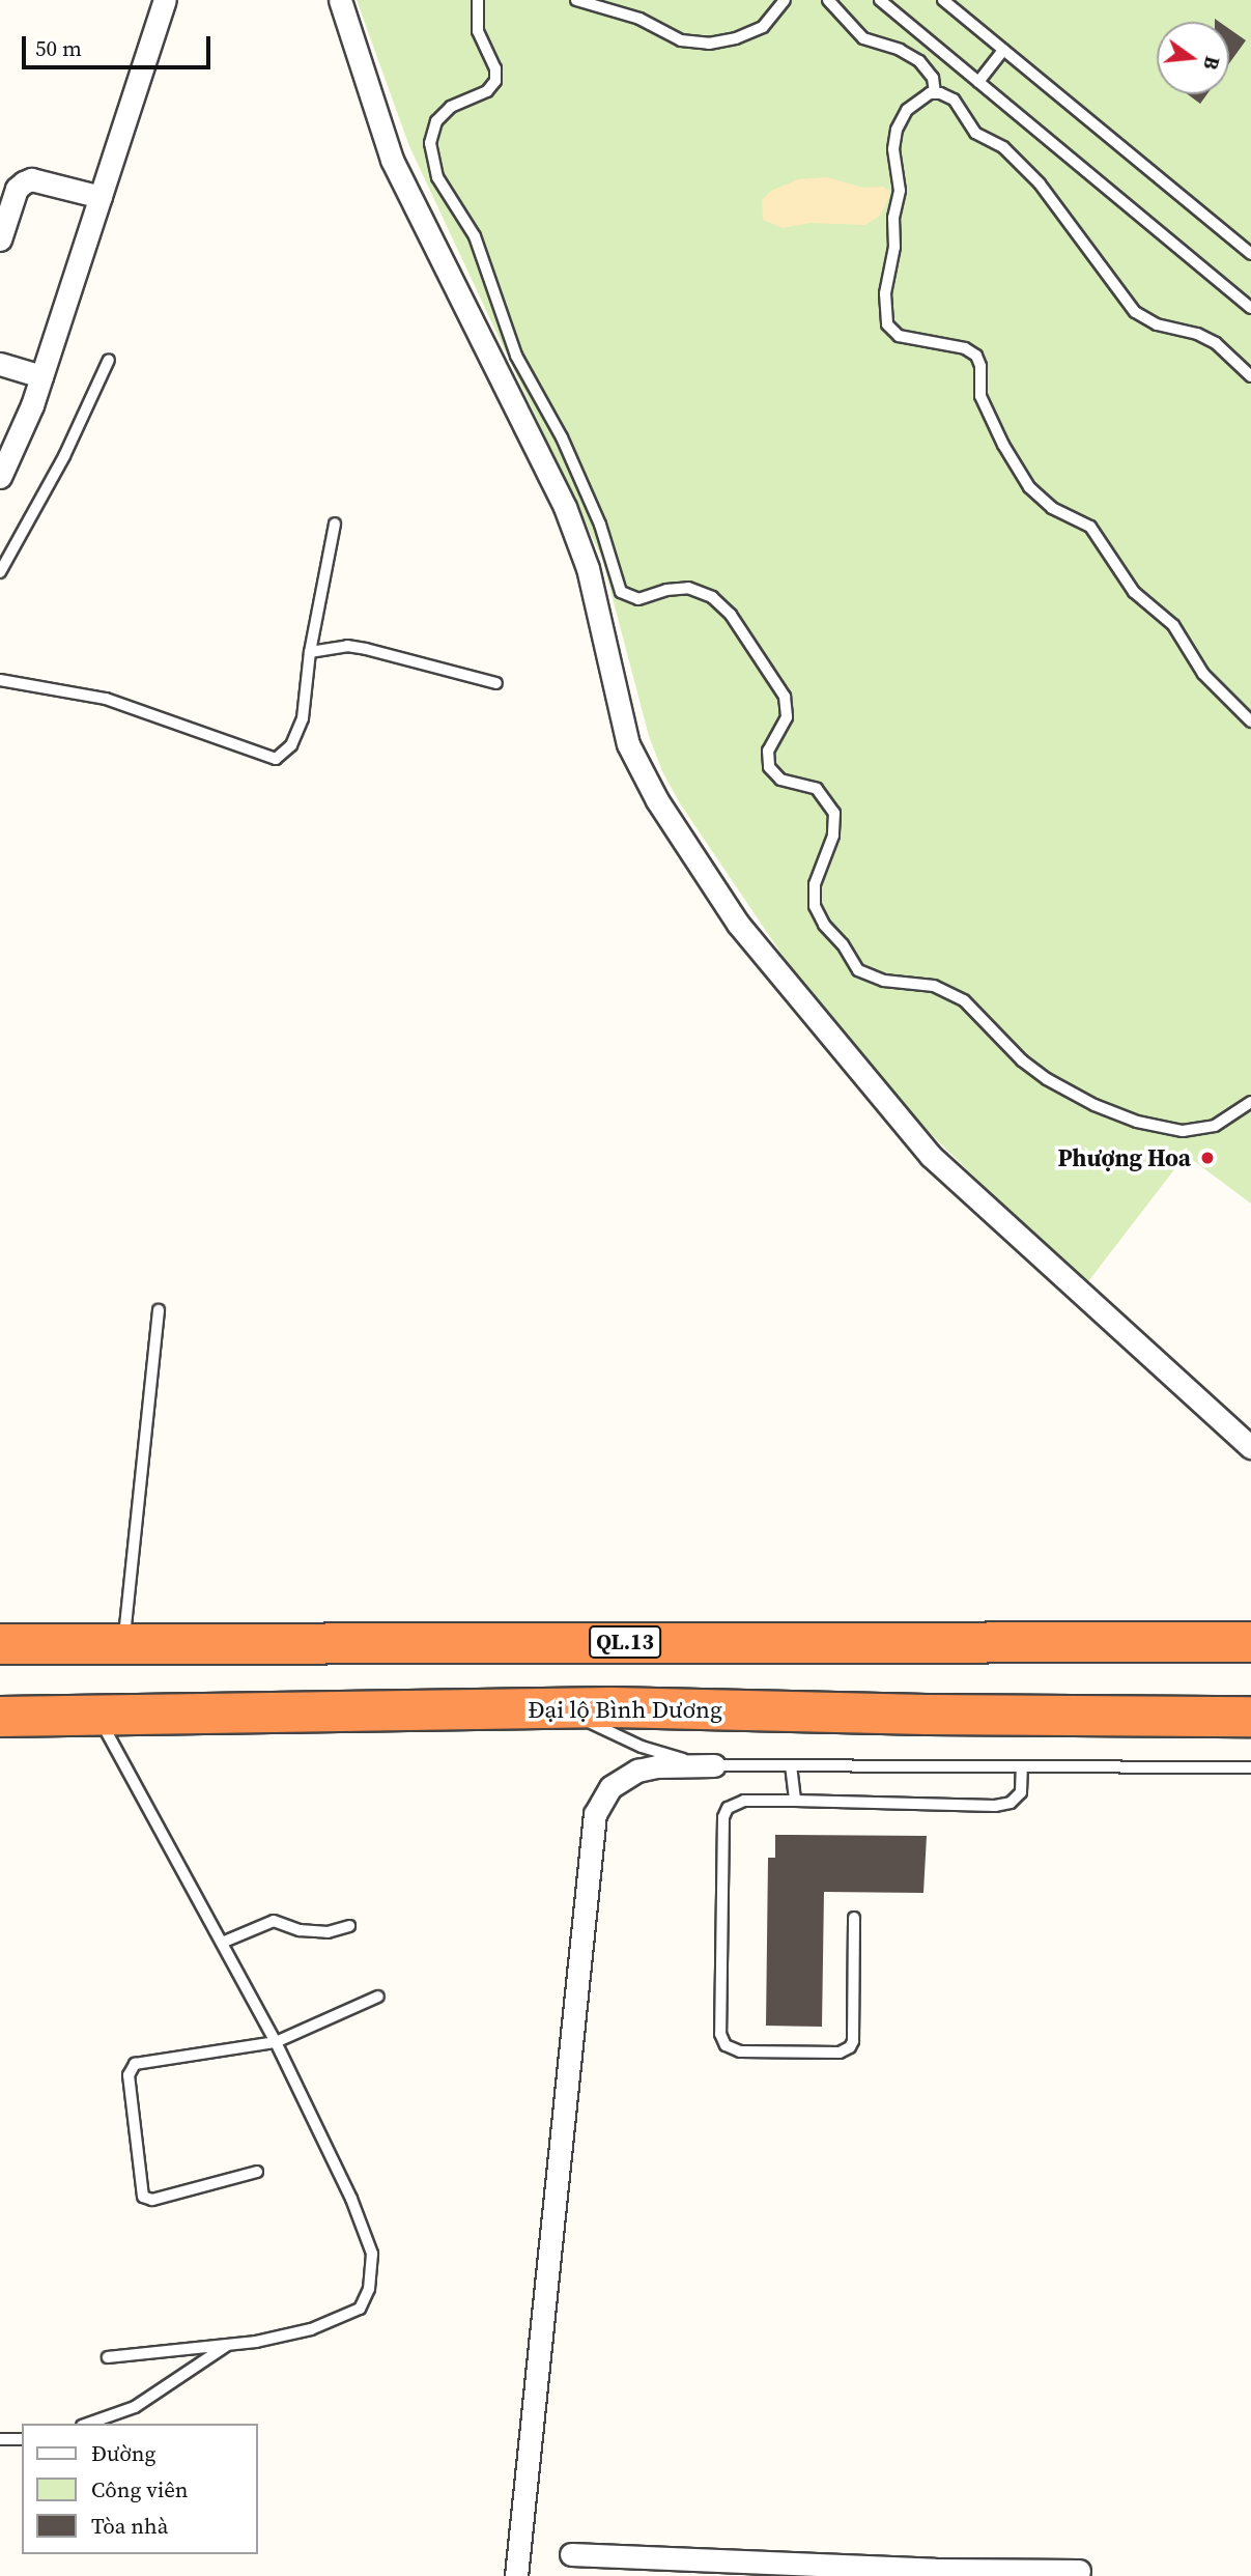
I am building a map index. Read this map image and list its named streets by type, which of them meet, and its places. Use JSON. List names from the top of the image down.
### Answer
{
  "streets": {
    "highway": ["QL.13", "Đại lộ Bình Dương"]
  },
  "places": ["Phượng Hoa"],
  "legend": ["Đường", "Công viên", "Tòa nhà"],
  "scale_bar": "50 m",
  "north": "right"
}
